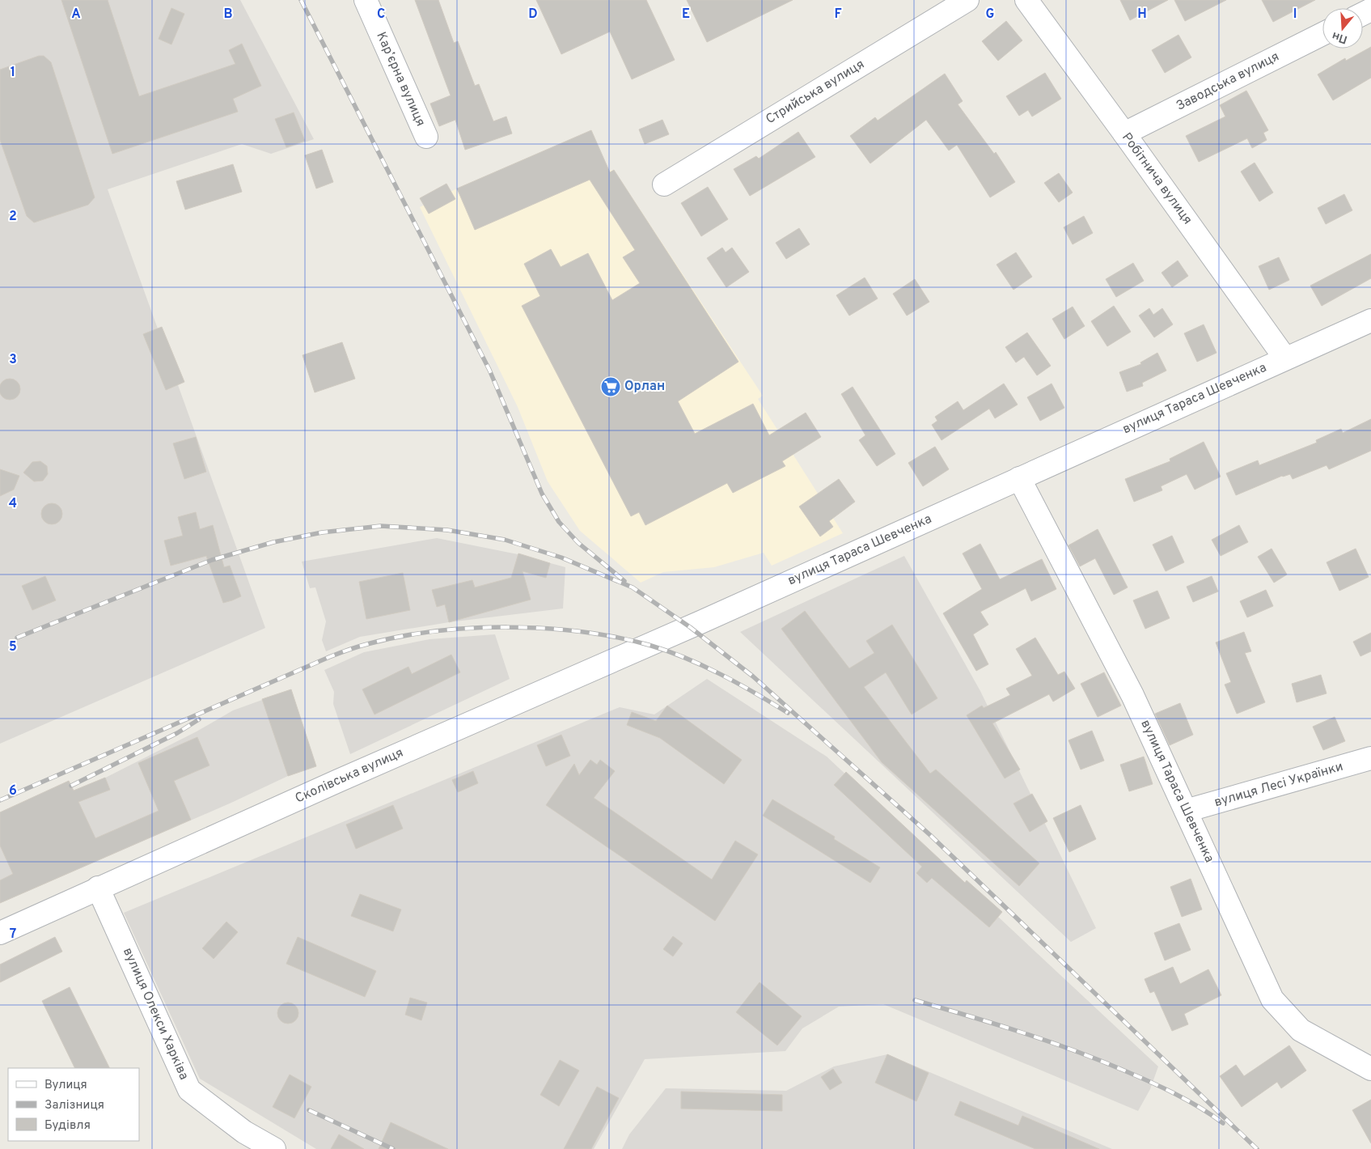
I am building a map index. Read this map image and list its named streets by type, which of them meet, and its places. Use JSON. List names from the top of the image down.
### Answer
{
  "streets": {
    "street": [
      "Карʼєрна вулиця",
      "Заводська вулиця",
      "Стрийська вулиця",
      "Робітнича вулиця",
      "вулиця Тараса Шевченка",
      "Сколівська вулиця",
      "вулиця Лесі Українки",
      "вулиця Олекси Харківа"
    ]
  },
  "crossings": [
    ["Заводська вулиця", "Робітнича вулиця"],
    ["Робітнича вулиця", "вулиця Тараса Шевченка"],
    ["вулиця Тараса Шевченка", "Сколівська вулиця"],
    ["вулиця Тараса Шевченка", "вулиця Лесі Українки"],
    ["Сколівська вулиця", "вулиця Олекси Харківа"]
  ],
  "places": {
    "supermarket": ["Орлан"]
  },
  "legend": ["Вулиця", "Залізниця", "Будівля"],
  "north": "bottom",
  "grid": {
    "columns": [
      "A",
      "B",
      "C",
      "D",
      "E",
      "F",
      "G",
      "H",
      "I"
    ],
    "rows": [
      "1",
      "2",
      "3",
      "4",
      "5",
      "6",
      "7"
    ]
  }
}
